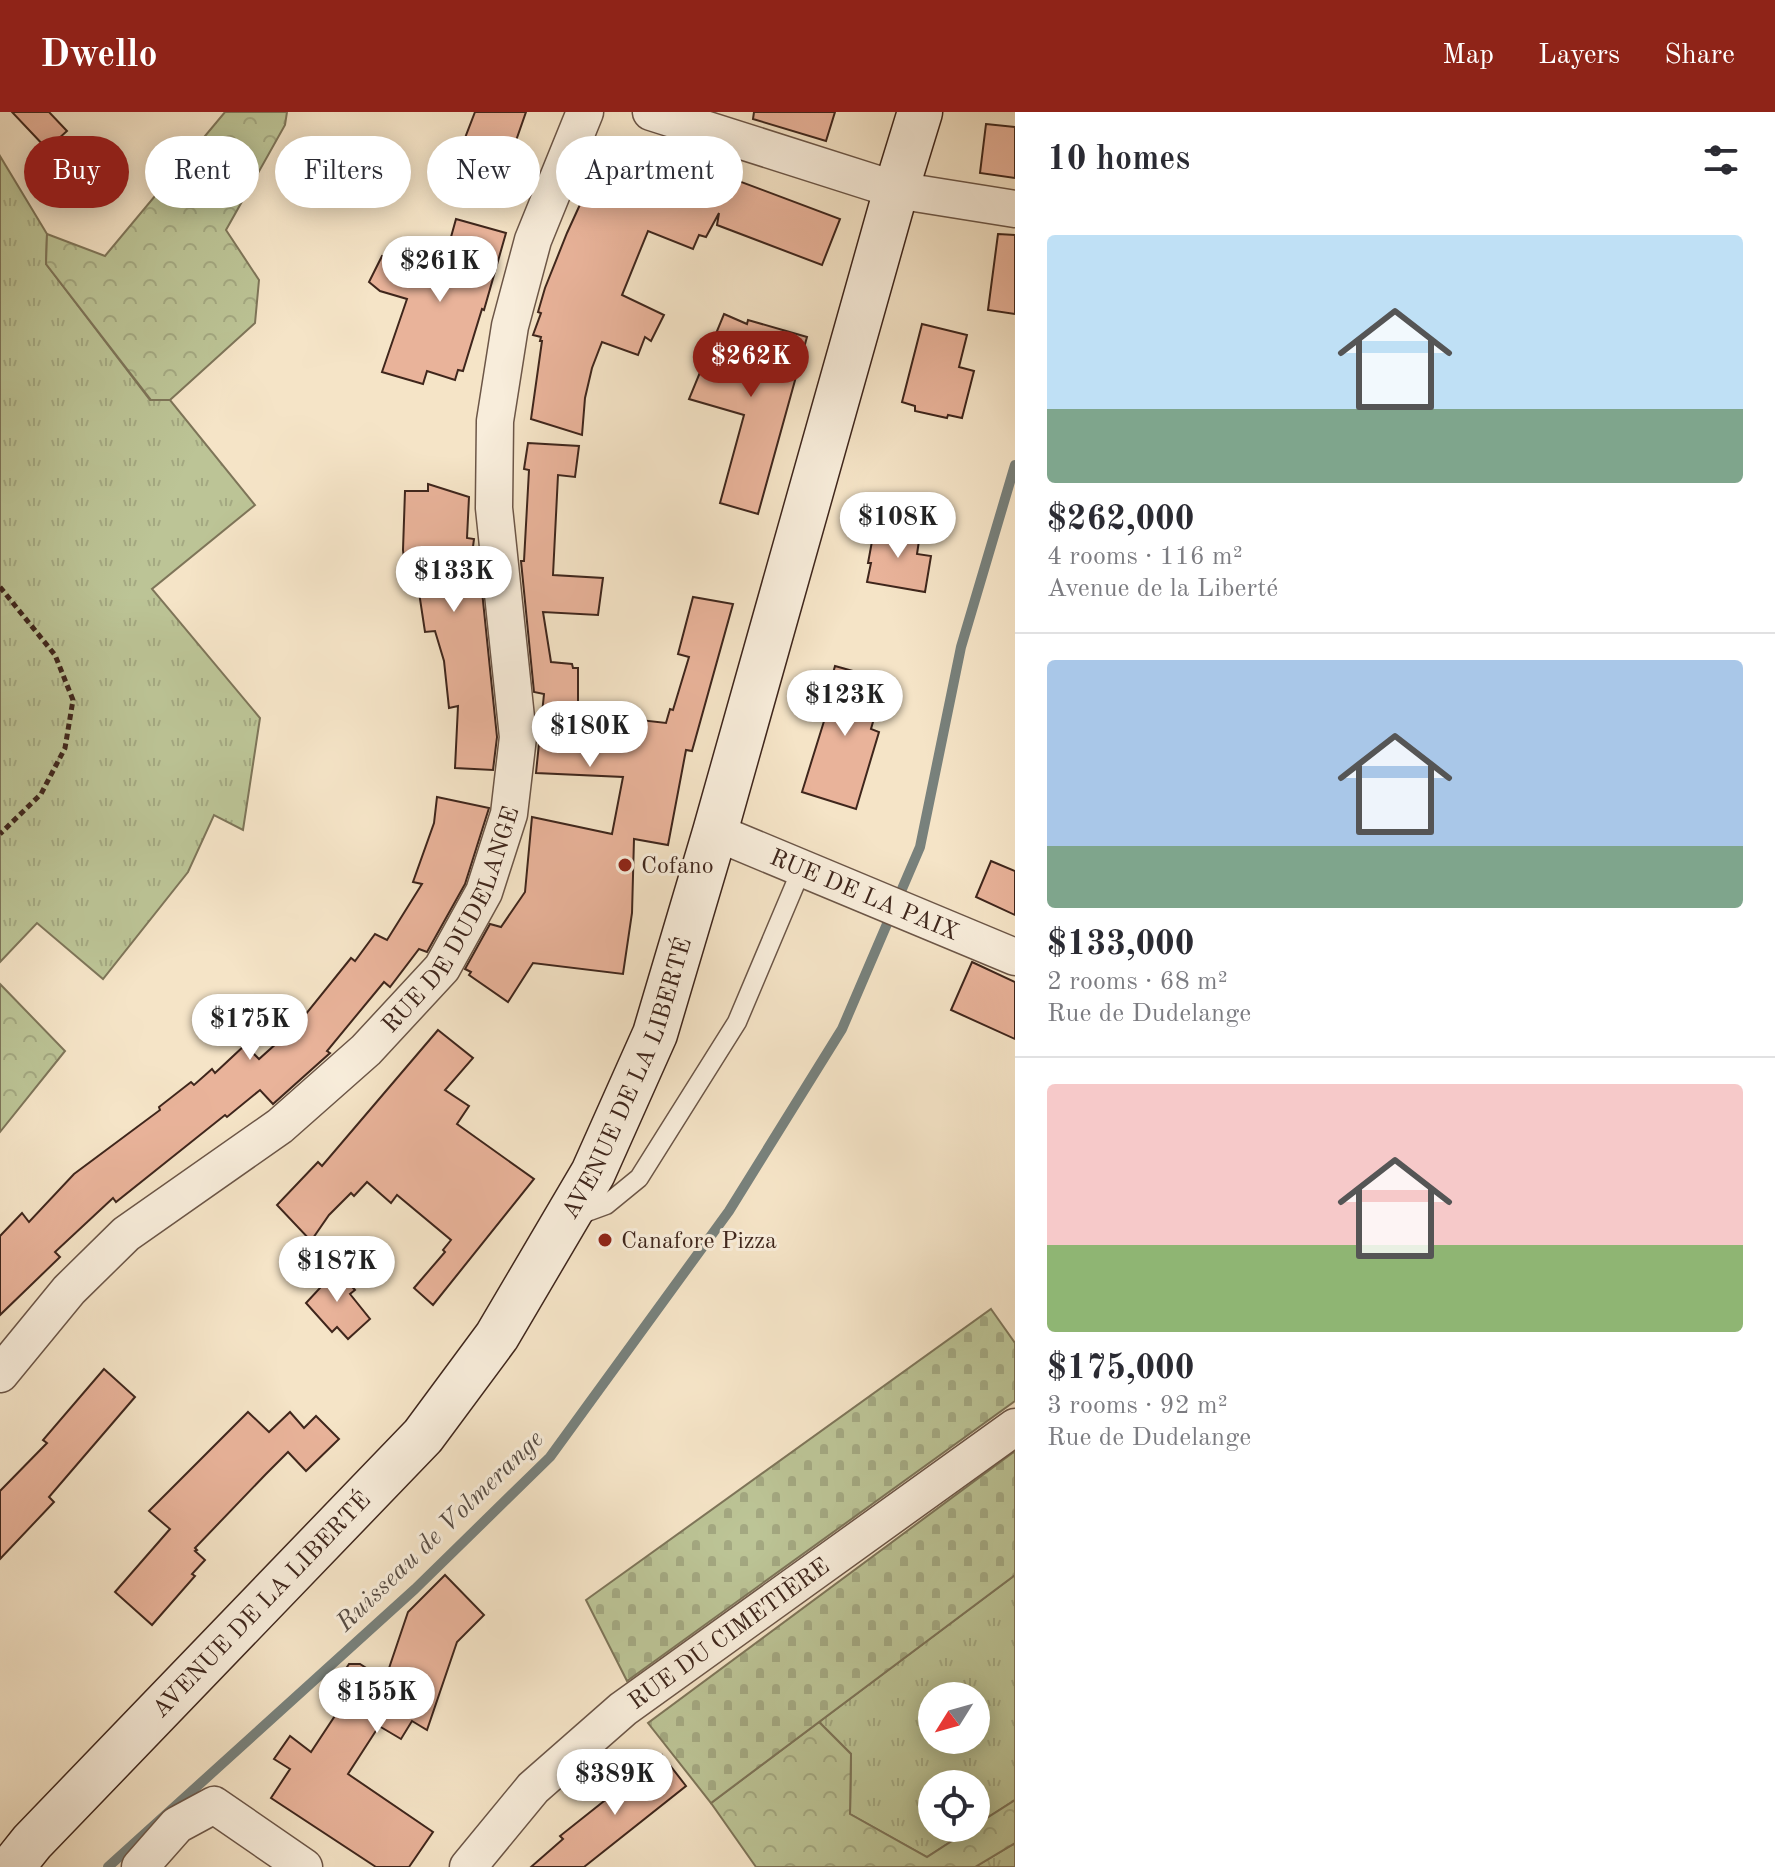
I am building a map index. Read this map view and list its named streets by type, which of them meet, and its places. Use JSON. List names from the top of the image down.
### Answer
{
  "streets": {
    "main road": ["AVENUE DE LA LIBERTÉ"],
    "street": ["RUE DE LA PAIX", "RUE DE DUDELANGE", "RUE DU CIMETIÈRE"]
  },
  "crossings": [
    ["RUE DE LA PAIX", "AVENUE DE LA LIBERTÉ"]
  ],
  "water": ["Ruisseau de Volmerange"],
  "places": ["Cofano", "Canafore Pizza"],
  "north": "bottom left",
  "page": {
    "header": "Dwello",
    "nav": ["Map", "Layers", "Share"],
    "heading": "10 homes",
    "chip": [
      "Buy",
      "Rent",
      "Filters",
      "New",
      "Apartment"
    ],
    "list": [
      {
        "name": "$262,000",
        "note": "4 rooms · 116 m² · Avenue de la Liberté"
      },
      {
        "name": "$133,000",
        "note": "2 rooms · 68 m² · Rue de Dudelange"
      },
      {
        "name": "$175,000",
        "note": "3 rooms · 92 m² · Rue de Dudelange"
      }
    ],
    "price": [
      "$261K",
      "$262K",
      "$108K",
      "$133K",
      "$123K",
      "$180K",
      "$175K",
      "$187K",
      "$155K",
      "$389K"
    ]
  }
}
